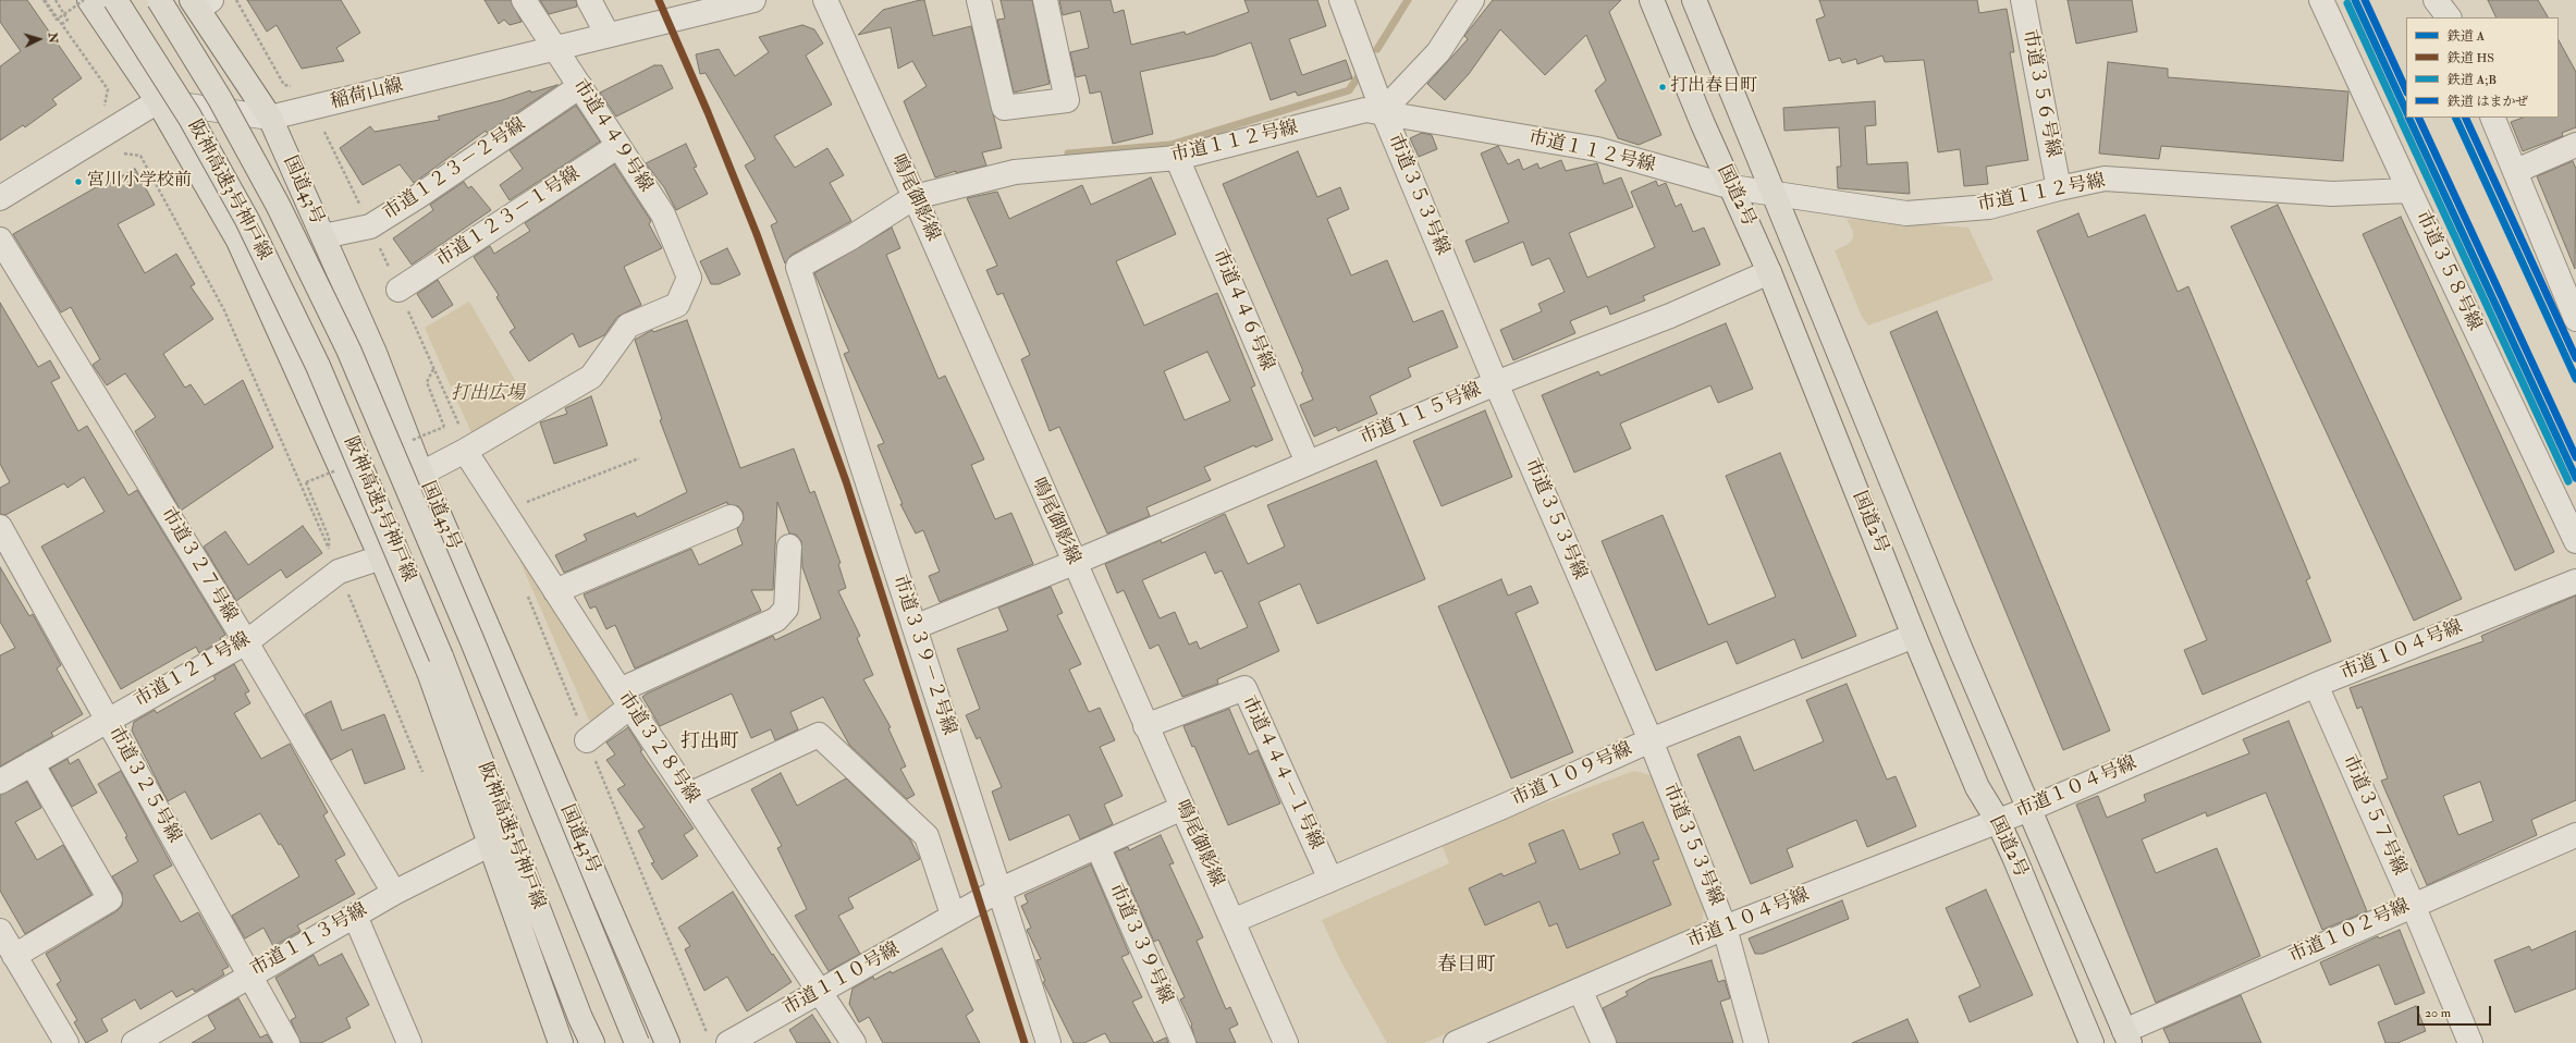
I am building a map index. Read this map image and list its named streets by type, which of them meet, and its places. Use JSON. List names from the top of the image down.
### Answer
{
  "streets": {
    "highway": ["阪神高速3号神戸線", "国道43号", "国道2号"],
    "street": [
      "市道３５６号線",
      "稲荷山線",
      "市道４４９号線",
      "市道１１２号線",
      "市道１２３－２号線",
      "市道３５３号線",
      "鳴尾御影線",
      "市道１２３－１号線",
      "市道３５８号線",
      "市道４４６号線",
      "市道１１５号線",
      "市道３２７号線",
      "市道１０４号線",
      "市道３３９－２号線",
      "市道１２１号線",
      "市道３２８号線",
      "市道４４４－１号線",
      "市道１０９号線",
      "市道３２５号線",
      "市道３５７号線",
      "市道１０２号線",
      "市道１１３号線",
      "市道３３９号線",
      "市道１１０号線"
    ]
  },
  "crossings": [
    ["市道３５６号線", "市道１１２号線"],
    ["稲荷山線", "市道４４９号線"],
    ["稲荷山線", "国道43号"],
    ["市道４４９号線", "市道１２３－２号線"],
    ["市道４４９号線", "市道１２３－１号線"],
    ["市道４４９号線", "市道３２８号線"],
    ["市道１１２号線", "市道３５３号線"],
    ["市道１１２号線", "国道2号"],
    ["市道１１２号線", "鳴尾御影線"],
    ["市道１１２号線", "市道３５８号線"],
    ["市道１１２号線", "市道４４６号線"],
    ["市道１１２号線", "市道３３９－２号線"],
    ["市道１２３－２号線", "国道43号"],
    ["市道３５３号線", "市道１１５号線"],
    ["市道３５３号線", "市道１０４号線"],
    ["市道３５３号線", "市道１０９号線"],
    ["国道2号", "市道１１５号線"],
    ["国道2号", "市道１０４号線"],
    ["国道2号", "市道１０９号線"],
    ["国道2号", "市道１０２号線"],
    ["鳴尾御影線", "市道１１５号線"],
    ["鳴尾御影線", "市道４４４－１号線"],
    ["鳴尾御影線", "市道１０９号線"],
    ["市道４４６号線", "市道１１５号線"],
    ["市道１１５号線", "市道３３９－２号線"],
    ["市道３２７号線", "市道１２１号線"],
    ["市道３２７号線", "市道１１３号線"],
    ["市道１０４号線", "市道３５７号線"],
    ["市道３３９－２号線", "市道１１０号線"],
    ["市道１２１号線", "市道３２５号線"],
    ["市道３２８号線", "市道１１０号線"],
    ["市道４４４－１号線", "市道１０９号線"],
    ["市道３２５号線", "市道１１３号線"],
    ["市道３５７号線", "市道１０２号線"]
  ],
  "districts": ["打出町", "春日町"],
  "parks": ["打出広場"],
  "places": ["打出春日町", "宮川小学校前"],
  "lines": [
    "rail line A",
    "rail line HS",
    "rail line はまかぜ",
    "rail line A;B"
  ],
  "legend": [
    "鉄道 A",
    "鉄道 HS",
    "鉄道 A;B",
    "鉄道 はまかぜ"
  ],
  "scale_bar": "20 m",
  "north": "right"
}
